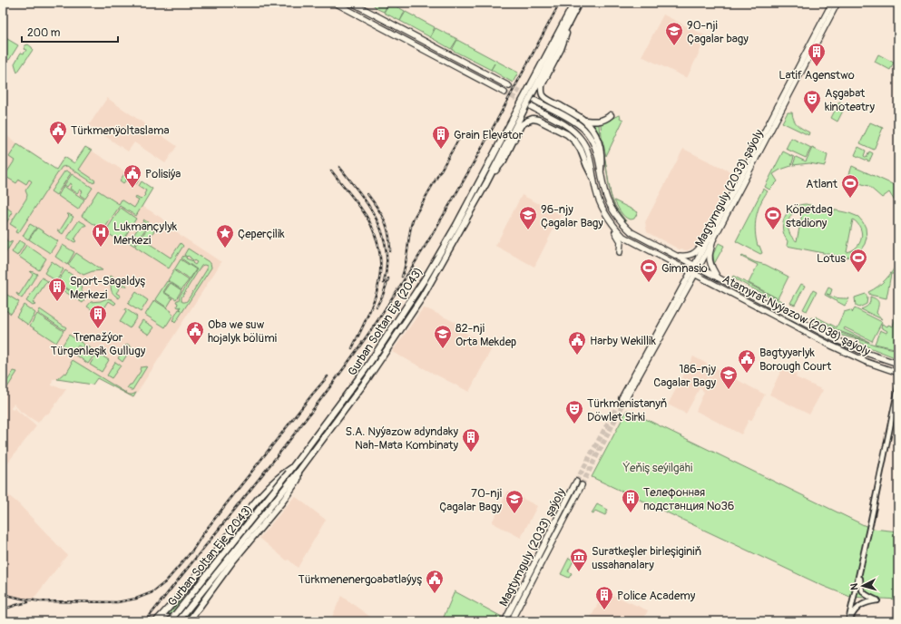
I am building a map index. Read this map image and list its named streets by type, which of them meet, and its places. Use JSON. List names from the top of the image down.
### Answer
{
  "streets": {
    "highway": ["Gurban Soltan Eje (2043)"],
    "main road": ["Magtymguly (2033) şaýoly", "Atamyrat Nyýazow (2038) şaýoly"]
  },
  "crossings": [
    ["Magtymguly (2033) şaýoly", "Atamyrat Nyýazow (2038) şaýoly"]
  ],
  "parks": ["Ýeňiş seýilgähi"],
  "places": {
    "school or university": [
      "90-nji Çagalar bagy",
      "96-njy Çagalar Bagy",
      "82-nji Orta Mekdep",
      "186-njy Cagalar Bagy",
      "70-nji Çagalar Bagy"
    ],
    "building": [
      "Latif Agenstwo",
      "Grain Elevator",
      "Sport-Sagaldyş Merkezi",
      "Trenažýor Türgenleşik Gullugy",
      "S.A. Nyýazow adyndaky Nah-Mata Kombinaty",
      "Телефонная подстанция №36",
      "Police Academy"
    ],
    "theatre": ["Aşgabat kinoteatry", "Türkmenistanyň Döwlet Sirki"],
    "public building": [
      "Türkmenÿoltaslama",
      "Polisiýa",
      "Oba we suw hojalyk bölümi",
      "Harby Wekillik",
      "Bagtyyarlyk Borough Court",
      "Türkmenenergoabatlaýyş"
    ],
    "sports": [
      "Atlant",
      "Köpetdag stadiony",
      "Lotus",
      "Gimnasio"
    ],
    "hospital": ["Lukmançylyk Merkezi"],
    "place": ["Çeperçilik"],
    "museum": ["Suratkeşler birleşiginiň ussahanalary"]
  },
  "scale_bar": "200 m",
  "north": "left"
}
